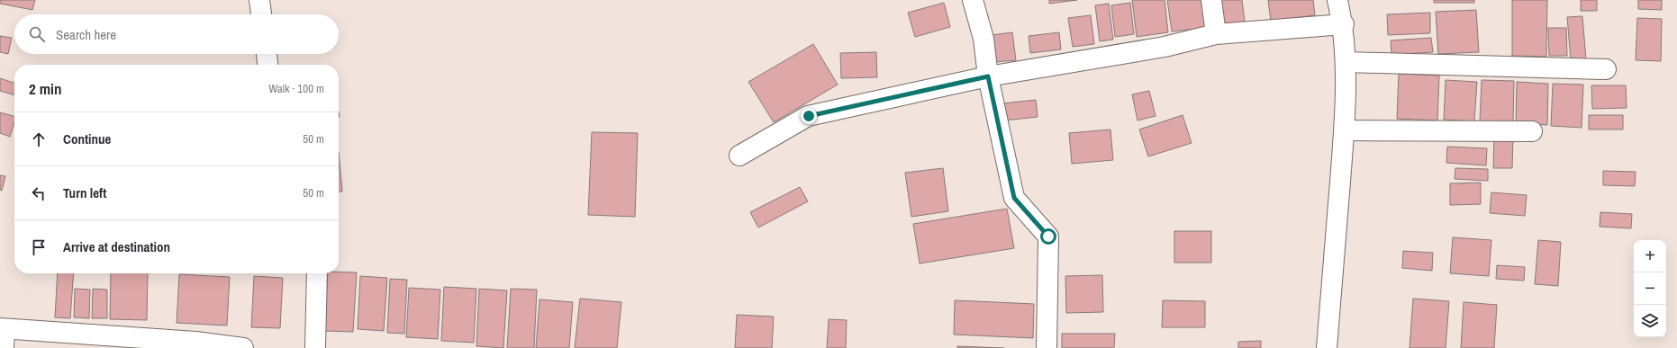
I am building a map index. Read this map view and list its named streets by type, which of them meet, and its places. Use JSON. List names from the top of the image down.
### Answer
{
  "page": {
    "search": "Search here",
    "heading": ["2 min", "Walk · 100 m"],
    "list": [
      ["Continue", "50 m"],
      ["Turn left", "50 m"],
      "Arrive at destination"
    ],
    "map_buttons": ["+", "−"]
  }
}
